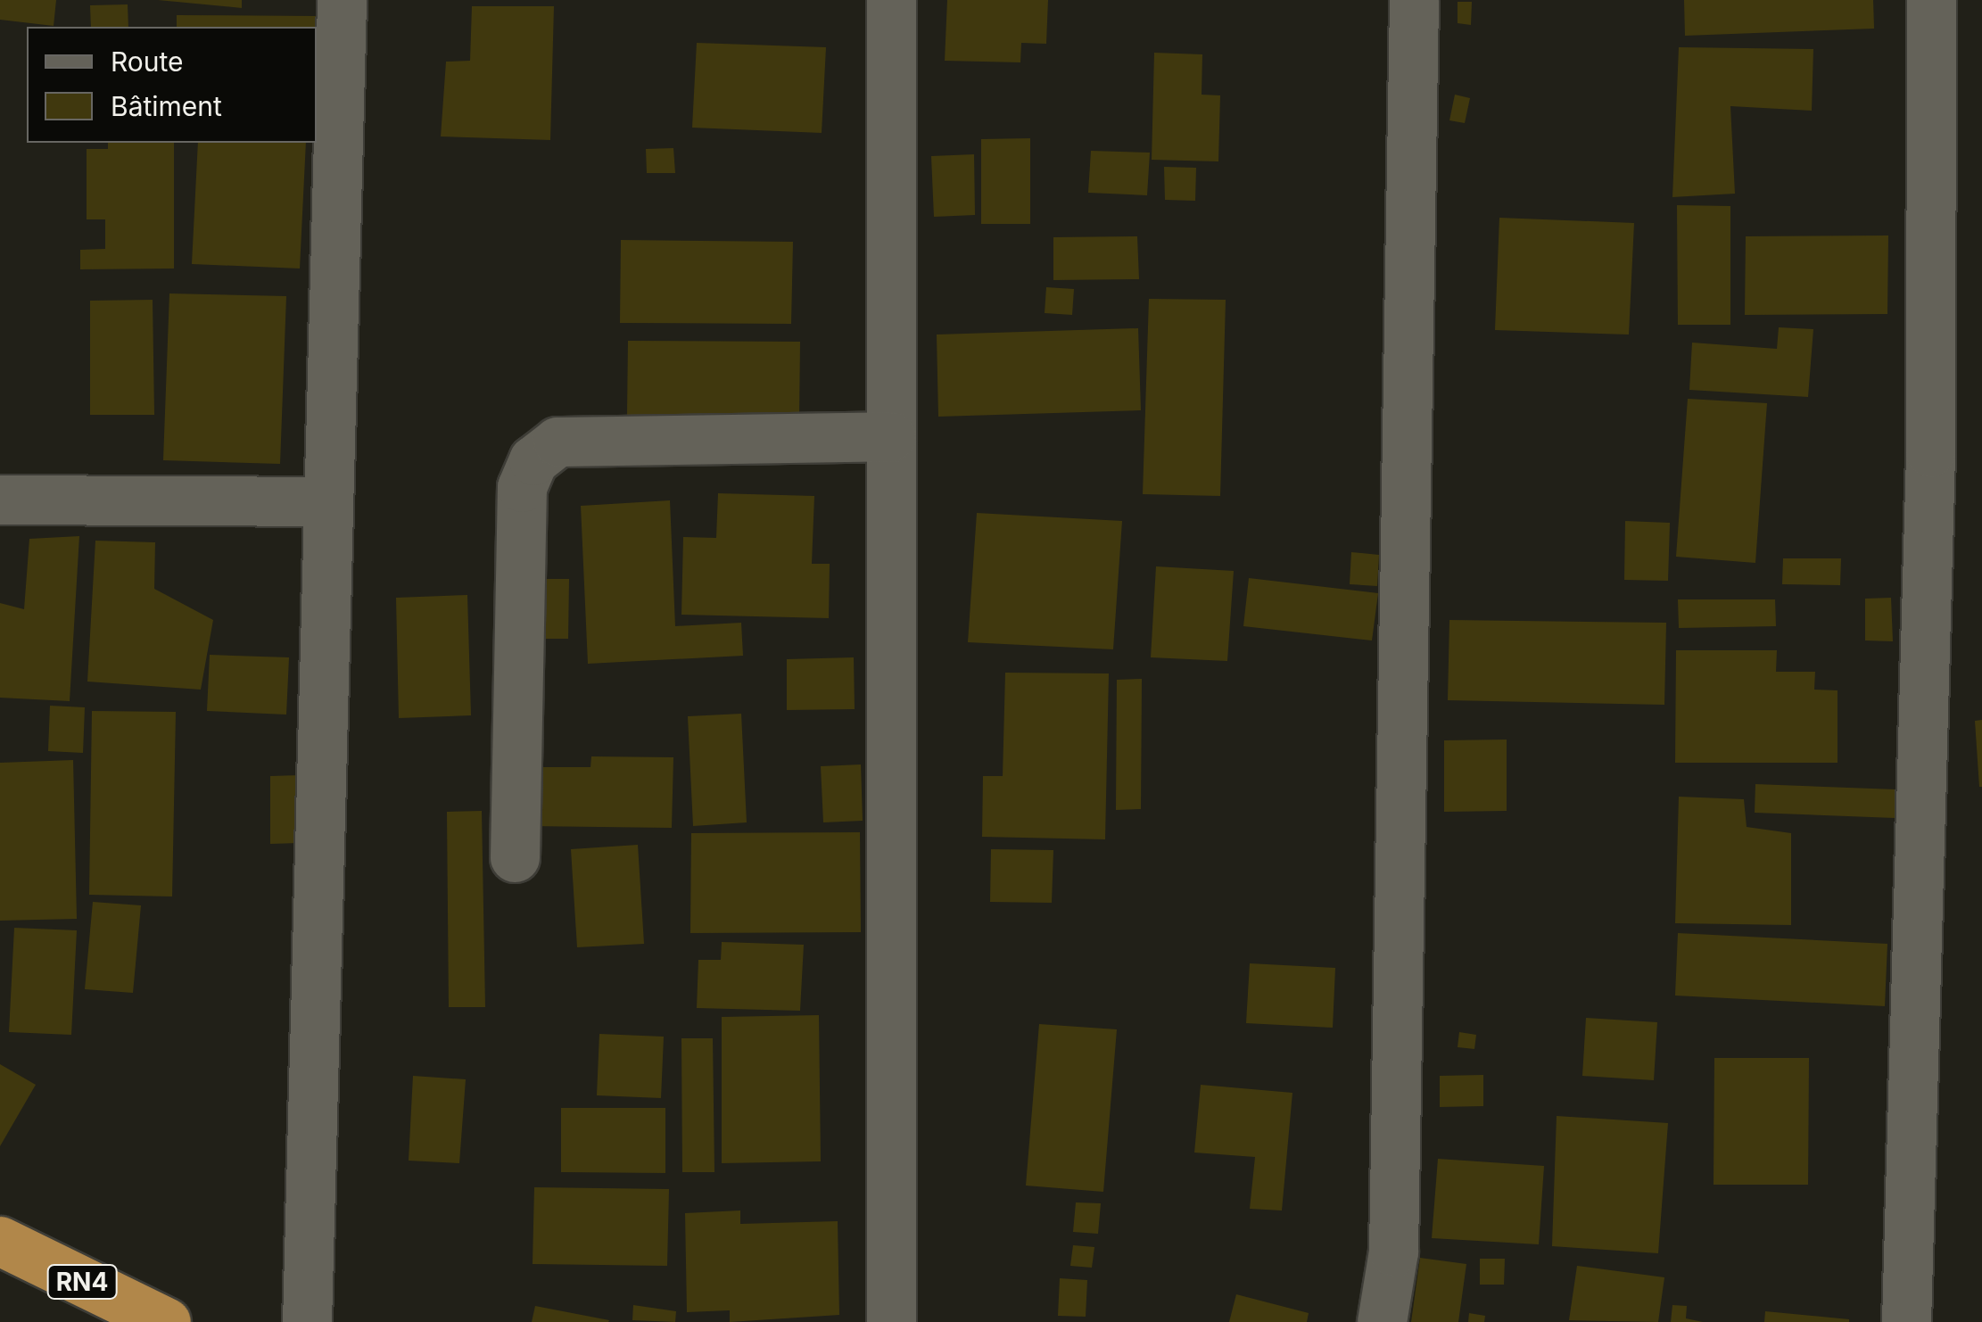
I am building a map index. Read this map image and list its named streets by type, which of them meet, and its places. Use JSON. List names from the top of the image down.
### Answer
{
  "streets": {
    "highway": ["RN4"]
  },
  "legend": ["Route", "Bâtiment"]
}
